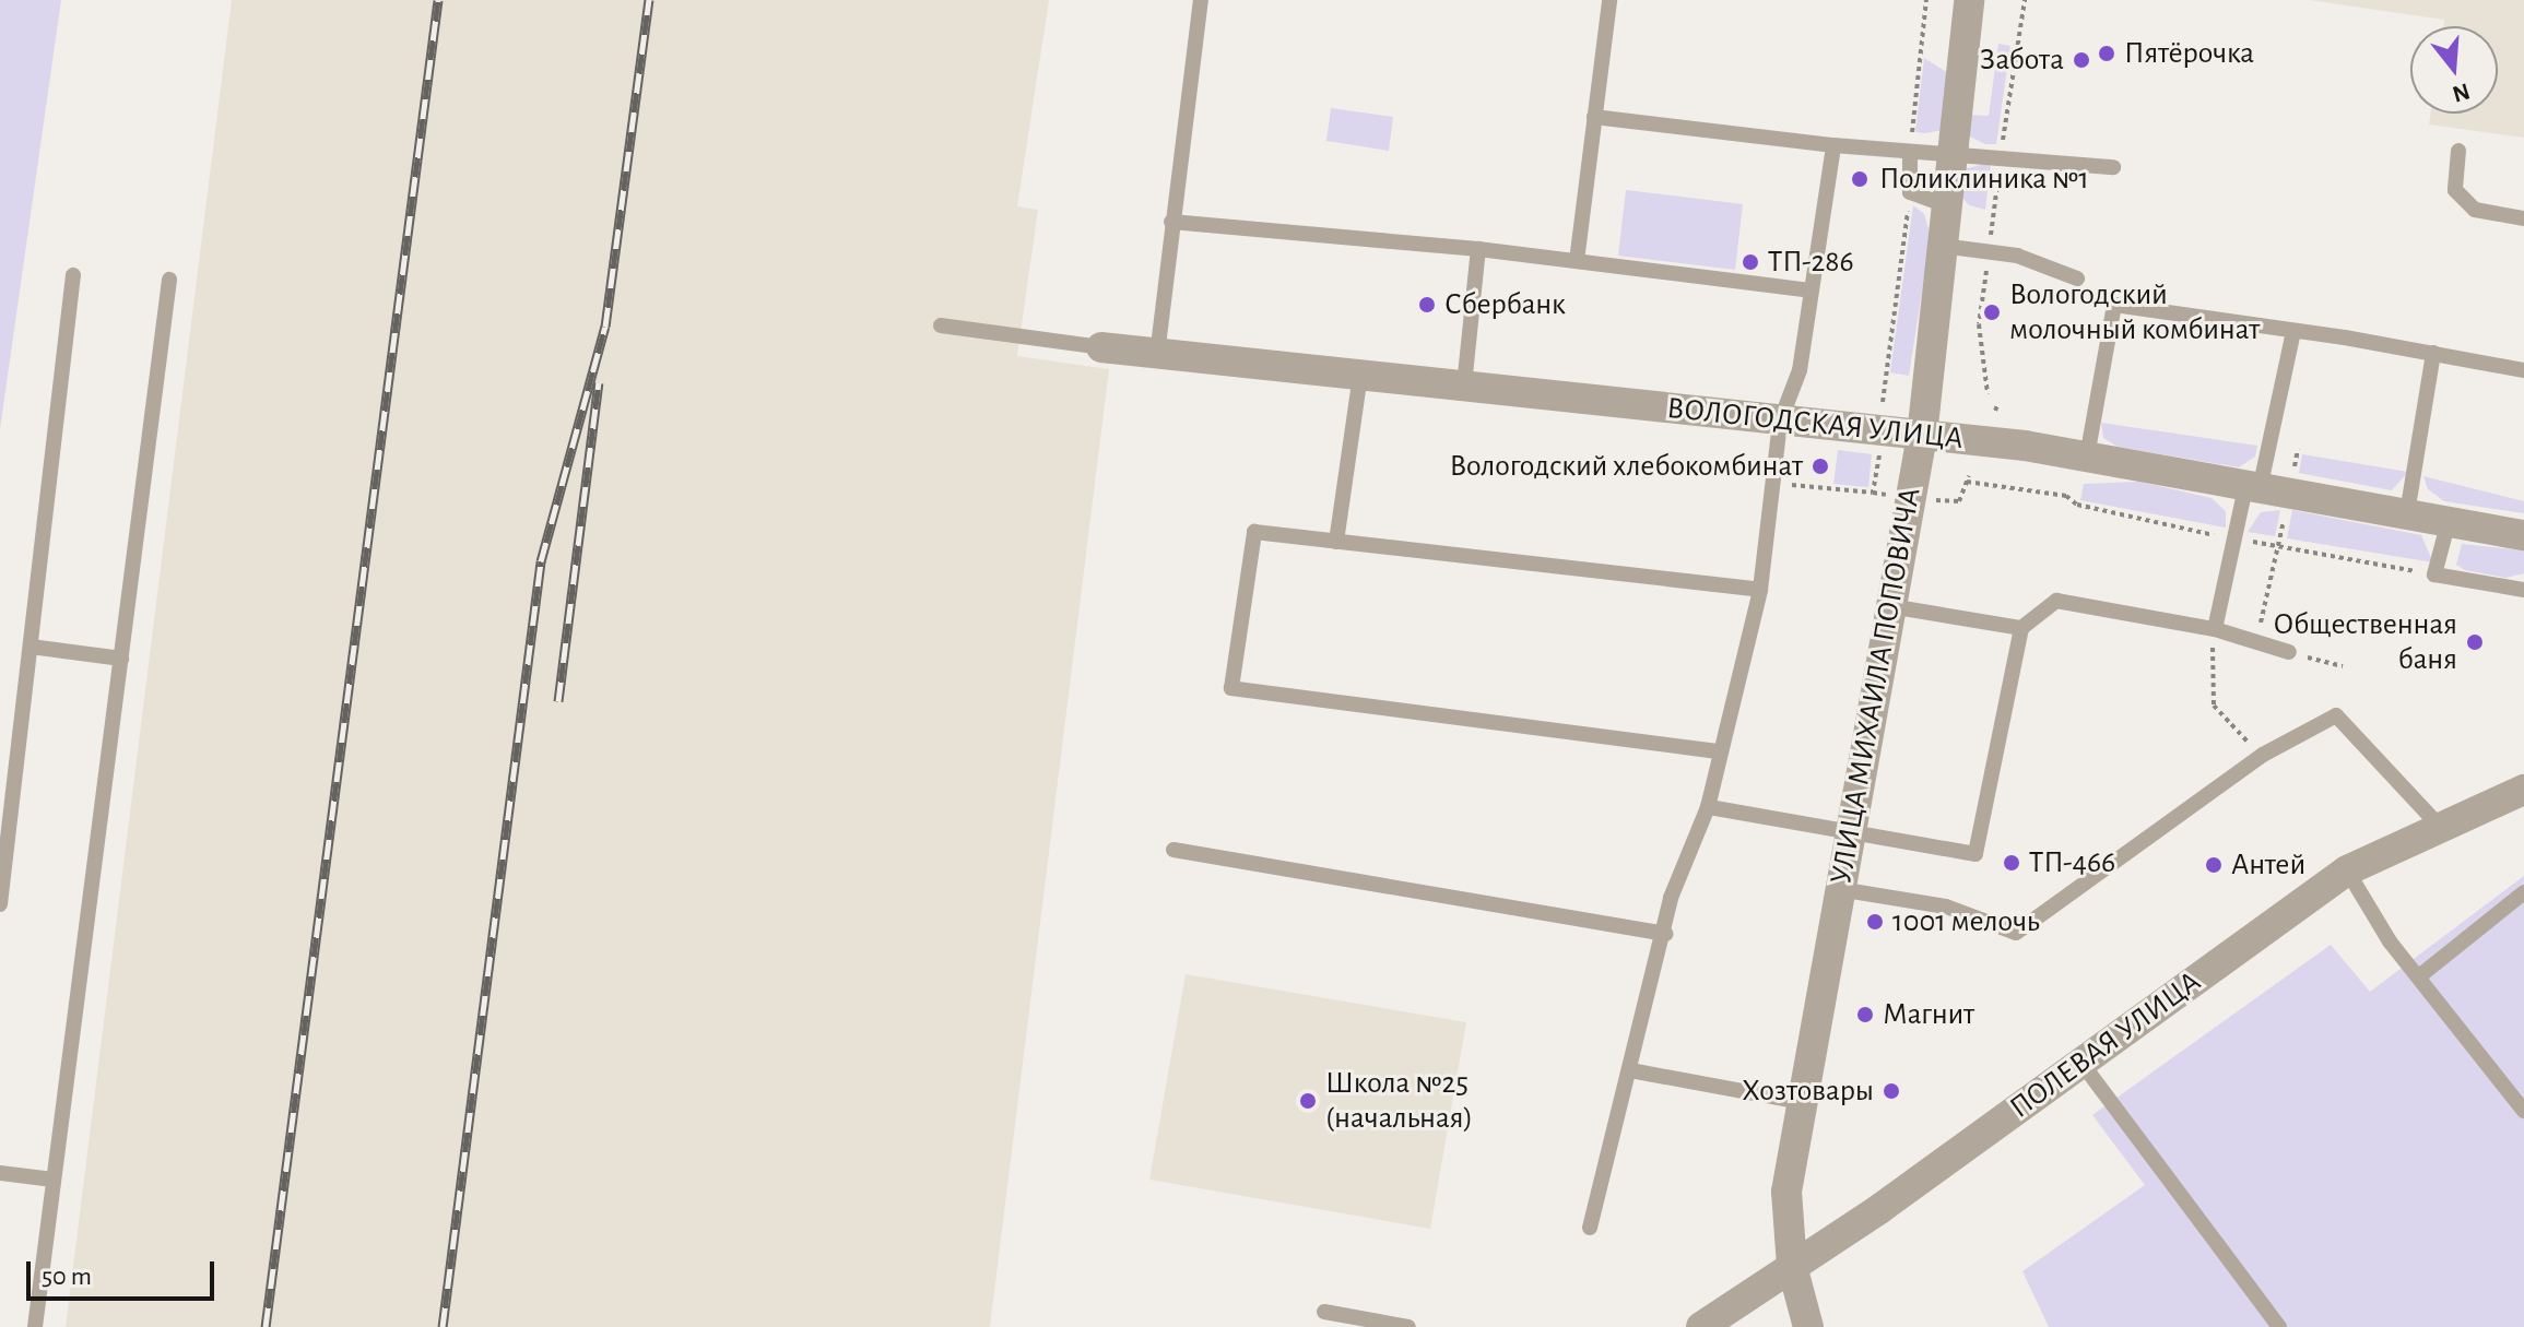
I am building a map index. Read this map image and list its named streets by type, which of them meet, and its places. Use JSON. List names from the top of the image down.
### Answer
{
  "streets": {
    "street": ["ВОЛОГОДСКАЯ УЛИЦА", "УЛИЦА МИХАИЛА ПОПОВИЧА", "ПОЛЕВАЯ УЛИЦА"]
  },
  "crossings": [
    ["ВОЛОГОДСКАЯ УЛИЦА", "УЛИЦА МИХАИЛА ПОПОВИЧА"],
    ["УЛИЦА МИХАИЛА ПОПОВИЧА", "ПОЛЕВАЯ УЛИЦА"]
  ],
  "places": [
    "Пятёрочка",
    "Забота",
    "Поликлиника №1",
    "ТП-286",
    "Сбербанк",
    "Вологодский молочный комбинат",
    "Вологодский хлебокомбинат",
    "Общественная баня",
    "ТП-466",
    "Антей",
    "1001 мелочь",
    "Магнит",
    "Хозтовары",
    "Школа №25 (начальная)"
  ],
  "scale_bar": "50 m",
  "north": "bottom"
}
